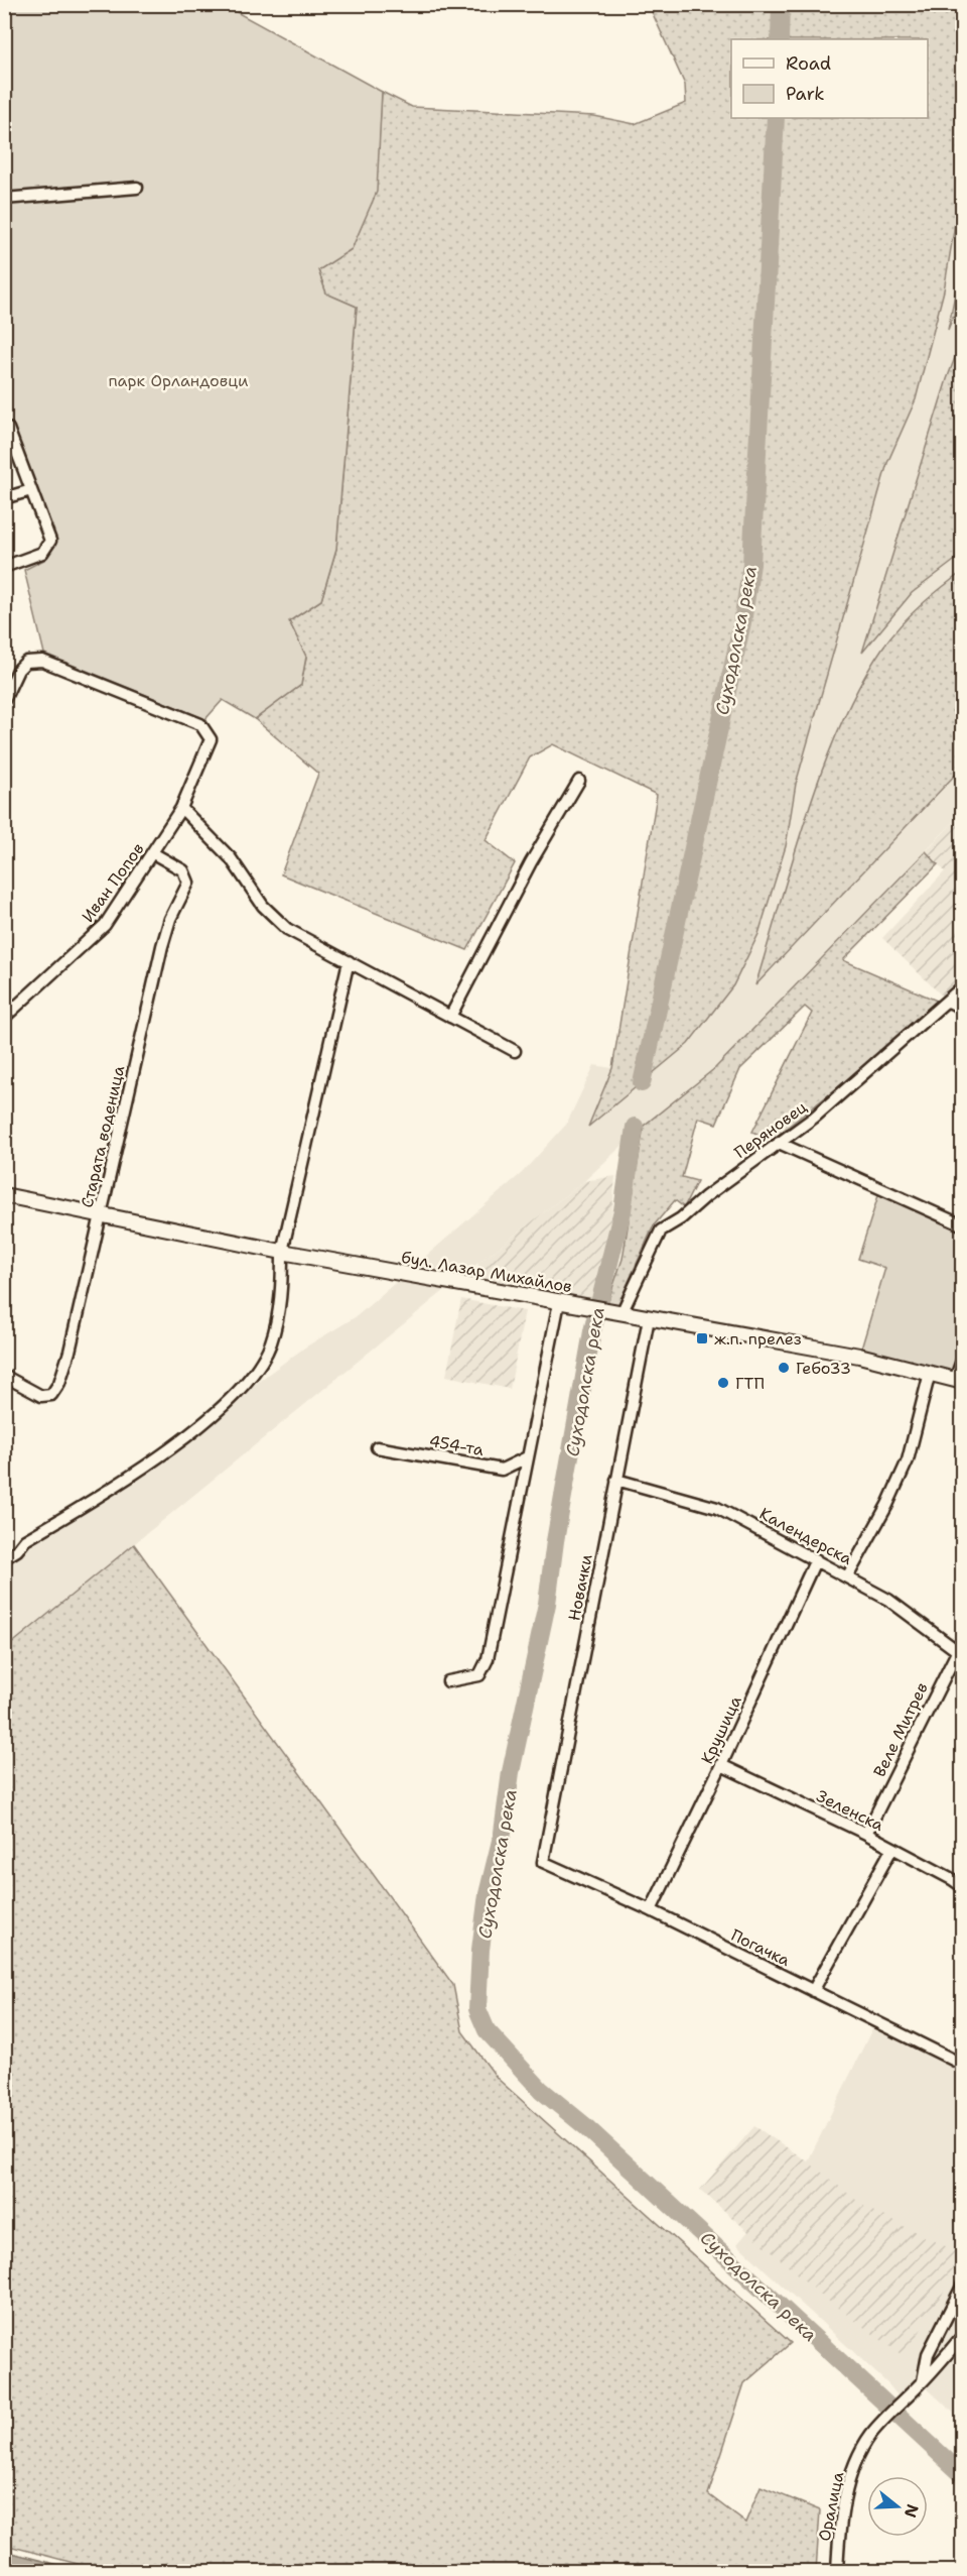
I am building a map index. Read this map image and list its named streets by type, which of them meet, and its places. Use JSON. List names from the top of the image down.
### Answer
{
  "streets": {
    "street": [
      "Иван Попов",
      "Перяновец",
      "Старата воденица",
      "бул. Лазар Михайлов",
      "454-та",
      "Календерска",
      "Новачки",
      "Крушица",
      "Веле Митрев",
      "Зеленска",
      "Погачка",
      "Оралица"
    ]
  },
  "crossings": [
    ["Иван Попов", "Старата воденица"],
    ["Перяновец", "бул. Лазар Михайлов"],
    ["Старата воденица", "бул. Лазар Михайлов"],
    ["бул. Лазар Михайлов", "Новачки"],
    ["Календерска", "Новачки"],
    ["Календерска", "Крушица"],
    ["Календерска", "Веле Митрев"],
    ["Новачки", "Погачка"],
    ["Крушица", "Зеленска"],
    ["Крушица", "Погачка"],
    ["Веле Митрев", "Зеленска"]
  ],
  "water": ["Суходолска река"],
  "parks": ["парк Орландовци"],
  "places": {
    "transit": ["ж.п. прелез"],
    "other": ["Гебо33", "ГТП"]
  },
  "legend": ["Road", "Park"],
  "north": "right"
}
